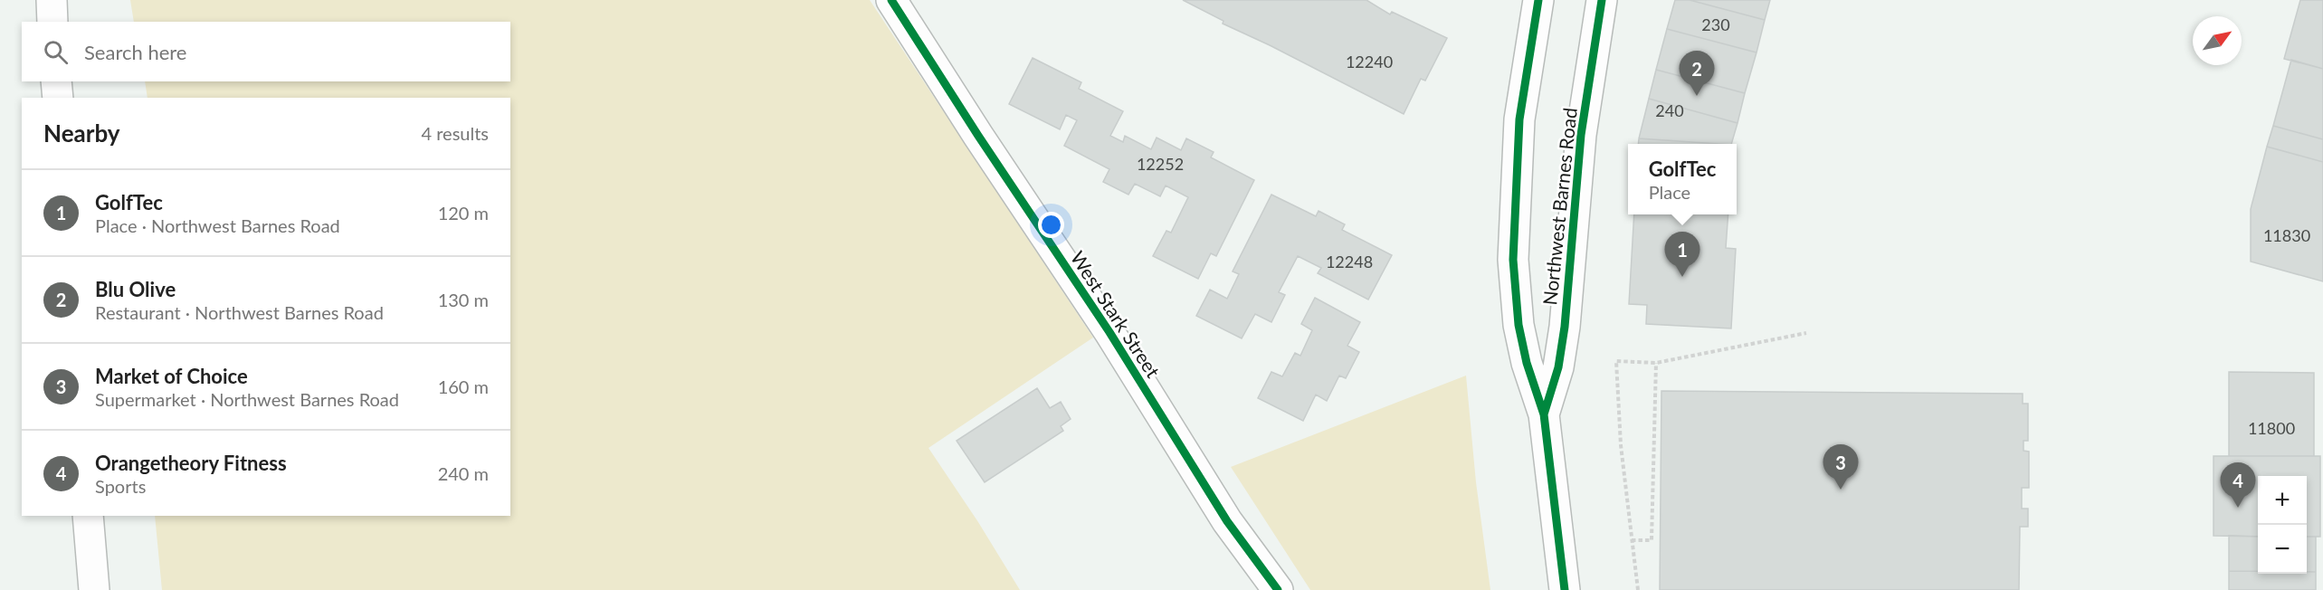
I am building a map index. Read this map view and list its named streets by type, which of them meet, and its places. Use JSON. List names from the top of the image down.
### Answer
{
  "streets": {
    "main road": ["Northwest Barnes Road", "West Stark Street"]
  },
  "house_numbers": [
    "230",
    "12240",
    "240",
    "12252",
    "11830",
    "12248",
    "11800"
  ],
  "north": "top right",
  "page": {
    "search": "Search here",
    "pins": [
      "2",
      "1",
      "3",
      "4"
    ],
    "heading": ["Nearby", "4 results"],
    "popup": ["GolfTec", "Place"],
    "list": [
      {
        "mark": "1",
        "name": "GolfTec",
        "note": "Place · Northwest Barnes Road",
        "value": "120 m"
      },
      {
        "mark": "2",
        "name": "Blu Olive",
        "note": "Restaurant · Northwest Barnes Road",
        "value": "130 m"
      },
      {
        "mark": "3",
        "name": "Market of Choice",
        "note": "Supermarket · Northwest Barnes Road",
        "value": "160 m"
      },
      {
        "mark": "4",
        "name": "Orangetheory Fitness",
        "note": "Sports",
        "value": "240 m"
      }
    ],
    "map_buttons": ["+", "−"]
  }
}
